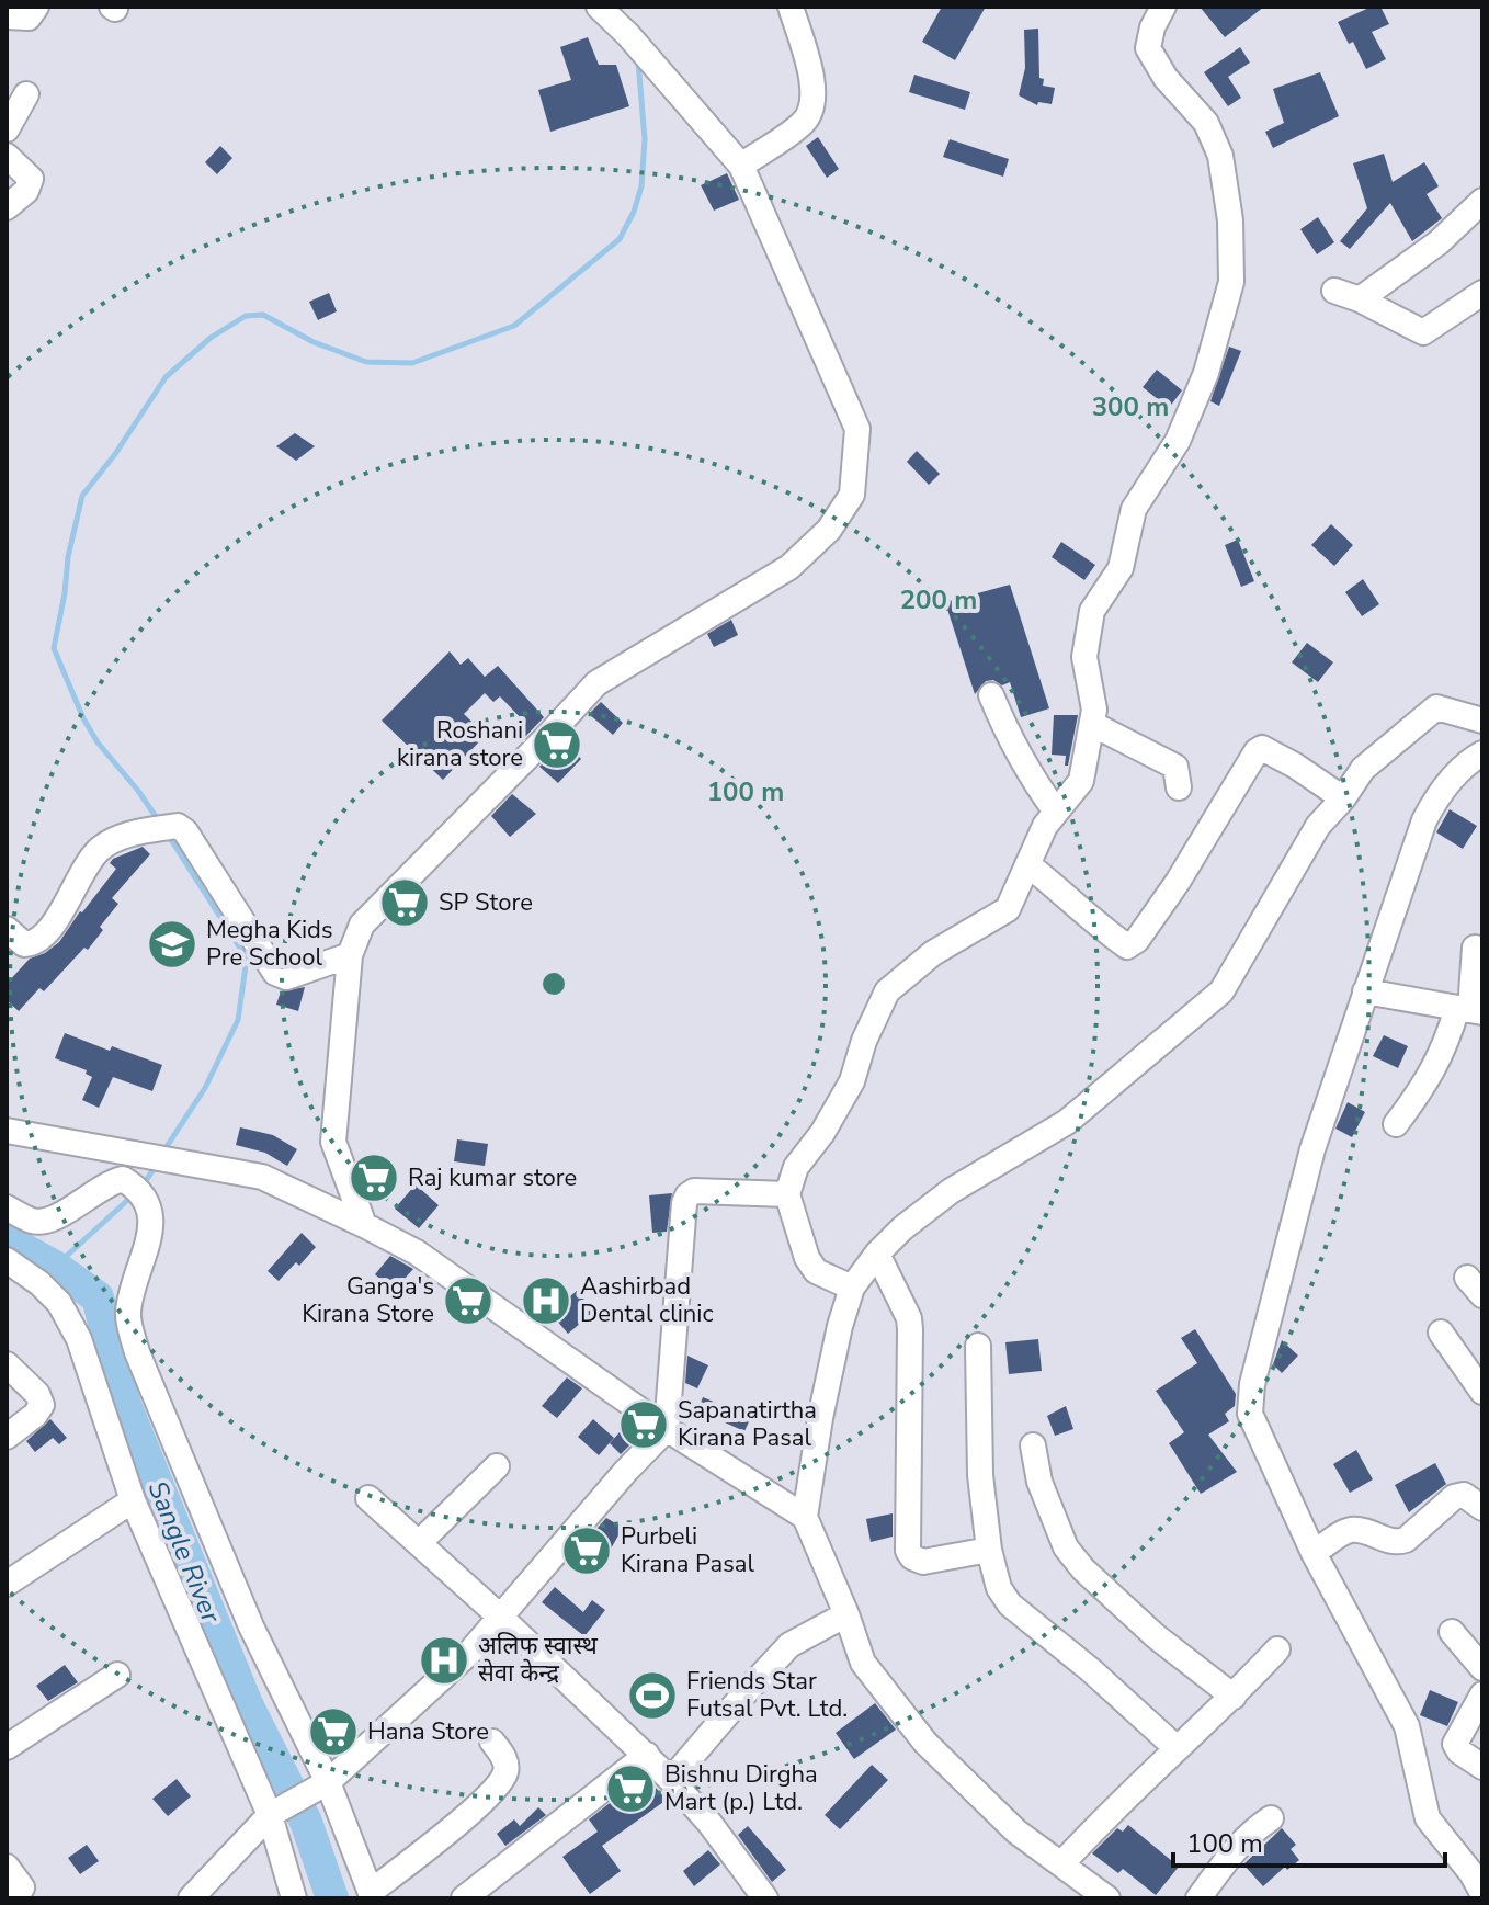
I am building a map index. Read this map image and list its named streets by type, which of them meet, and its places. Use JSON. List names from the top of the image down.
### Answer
{
  "water": ["Sangle River"],
  "places": {
    "supermarket": [
      "Roshani kirana store",
      "SP Store",
      "Raj kumar store",
      "Ganga's Kirana Store",
      "Sapanatirtha Kirana Pasal",
      "Purbeli Kirana Pasal",
      "Hana Store",
      "Bishnu Dirgha Mart (p.) Ltd."
    ],
    "school or university": ["Megha Kids Pre School"],
    "hospital": ["Aashirbad Dental clinic", "अलिफ स्वास्थ सेवा केन्द्र"],
    "sports": ["Friends Star Futsal Pvt. Ltd."]
  },
  "scale_bar": "100 m",
  "rings": ["300 m", "200 m", "100 m"]
}
